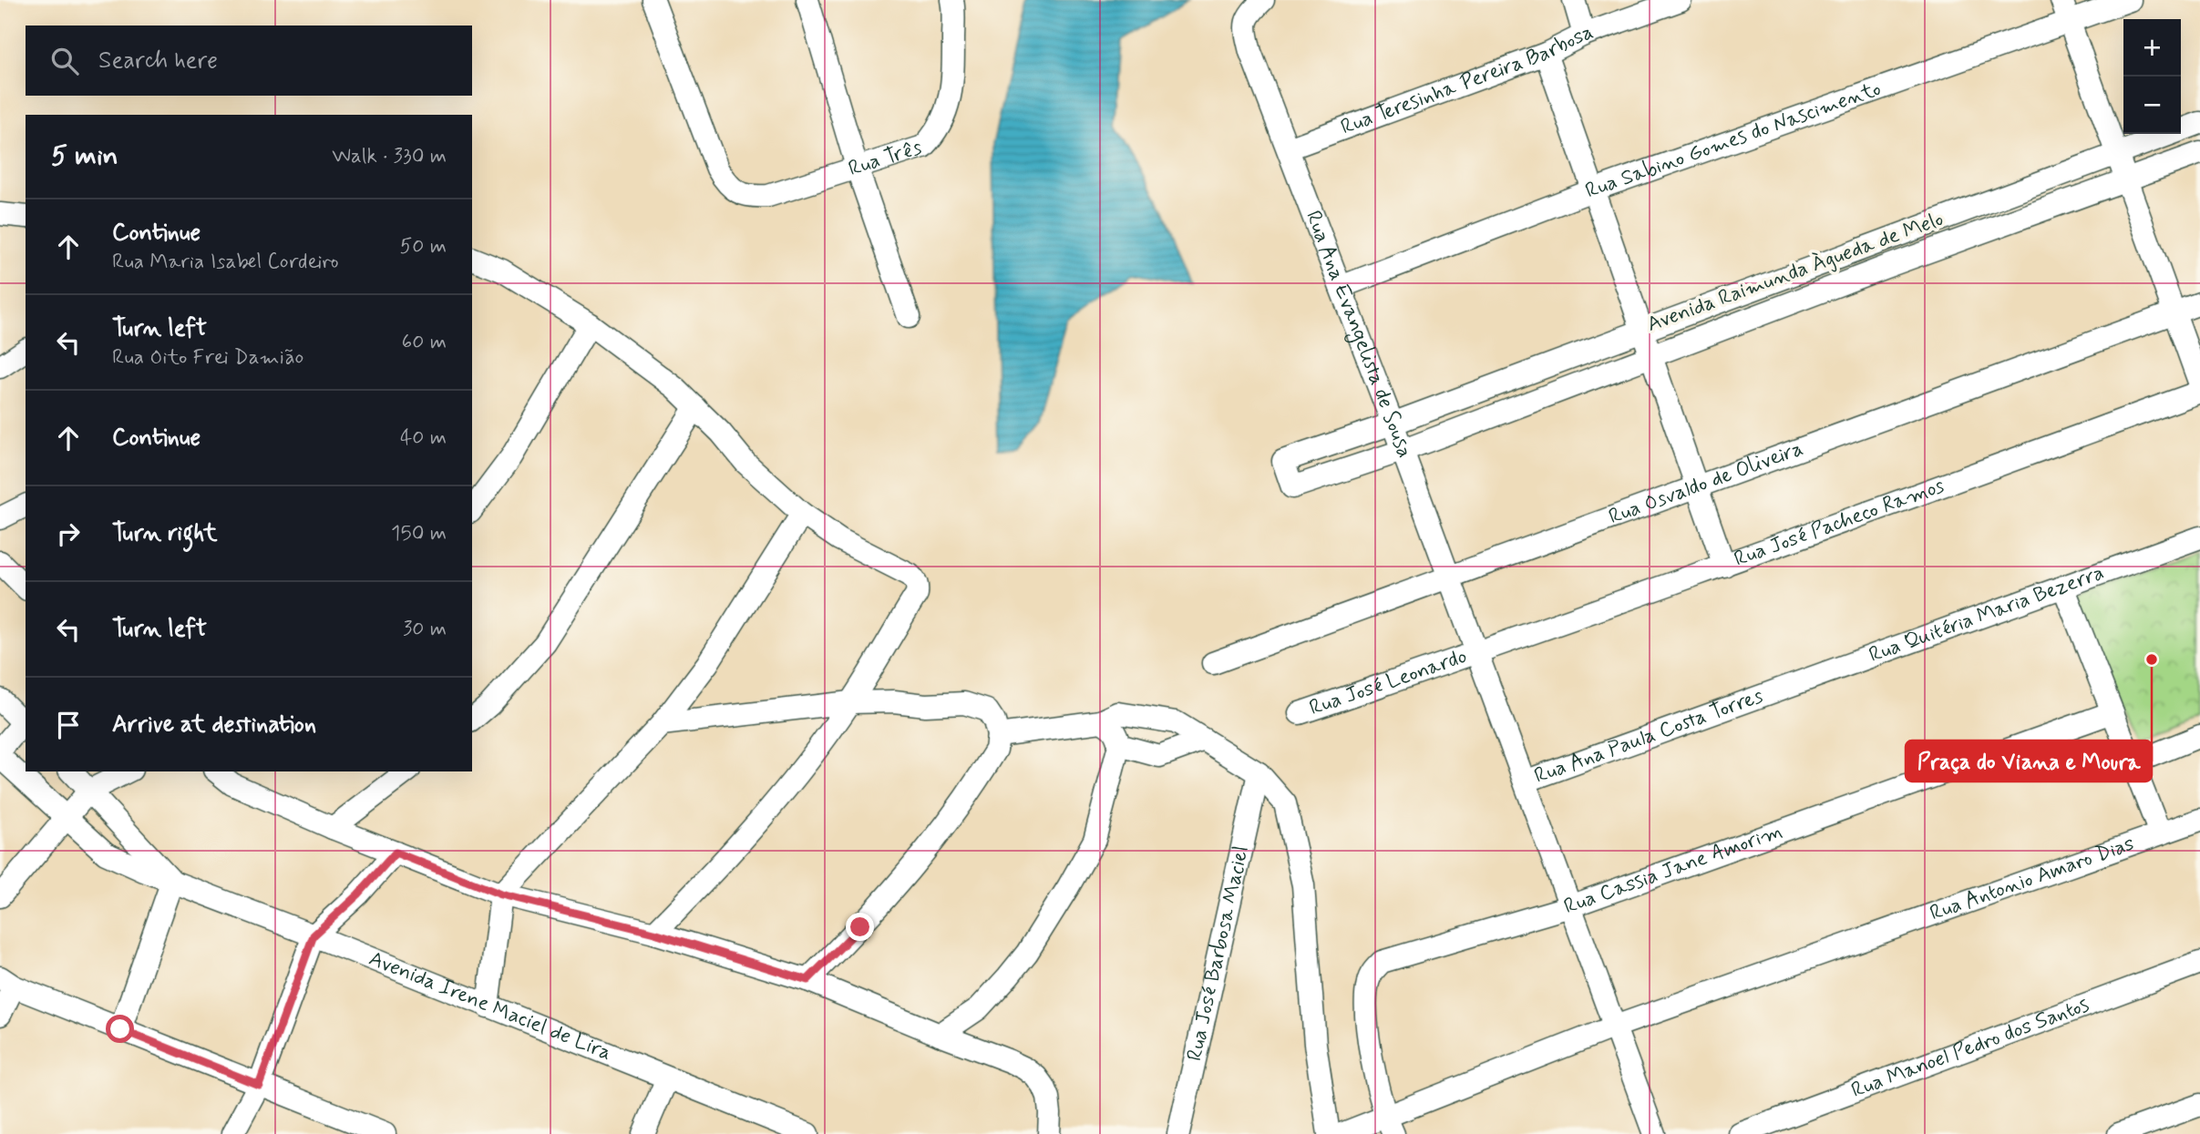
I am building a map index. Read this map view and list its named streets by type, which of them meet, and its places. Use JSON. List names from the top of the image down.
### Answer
{
  "streets": {
    "street": [
      "Rua Teresinha Pereira Barbosa",
      "Rua Sabino Gomes do Nascimento",
      "Rua Três",
      "Avenida Raimunda Àgueda de Melo",
      "Rua Ana Evangelista de Sousa",
      "Rua Osvaldo de Oliveira",
      "Rua José Pacheco Ramos",
      "Rua Quitéria Maria Bezerra",
      "Rua José Leonardo",
      "Rua Ana Paula Costa Torres",
      "Rua Cassia Jane Amorim",
      "Rua Antonio Amaro Dias",
      "Rua José Barbosa Maciel",
      "Avenida Irene Maciel de Lira",
      "Rua Manoel Pedro dos Santos"
    ]
  },
  "crossings": [
    ["Rua Teresinha Pereira Barbosa", "Rua Ana Evangelista de Sousa"],
    ["Rua Sabino Gomes do Nascimento", "Rua Ana Evangelista de Sousa"],
    ["Avenida Raimunda Àgueda de Melo", "Rua Ana Evangelista de Sousa"],
    ["Rua Ana Evangelista de Sousa", "Rua Osvaldo de Oliveira"],
    ["Rua Ana Evangelista de Sousa", "Rua José Pacheco Ramos"],
    ["Rua Ana Evangelista de Sousa", "Rua José Leonardo"],
    ["Rua Ana Evangelista de Sousa", "Rua Ana Paula Costa Torres"],
    ["Rua Ana Evangelista de Sousa", "Rua Cassia Jane Amorim"],
    ["Rua Ana Evangelista de Sousa", "Rua Antonio Amaro Dias"],
    ["Rua José Pacheco Ramos", "Rua José Leonardo"],
    ["Rua Quitéria Maria Bezerra", "Rua Ana Paula Costa Torres"],
    ["Rua Cassia Jane Amorim", "Rua Antonio Amaro Dias"]
  ],
  "places": ["Praça do Viana e Moura"],
  "page": {
    "map_buttons": ["+", "−"],
    "search": "Search here",
    "heading": ["5 min", "Walk · 330 m"],
    "list": [
      ["Continue", "Rua Maria Isabel Cordeiro", "50 m"],
      ["Turn left", "Rua Oito Frei Damião", "60 m"],
      ["Continue", "40 m"],
      ["Turn right", "150 m"],
      ["Turn left", "30 m"],
      "Arrive at destination"
    ]
  }
}
